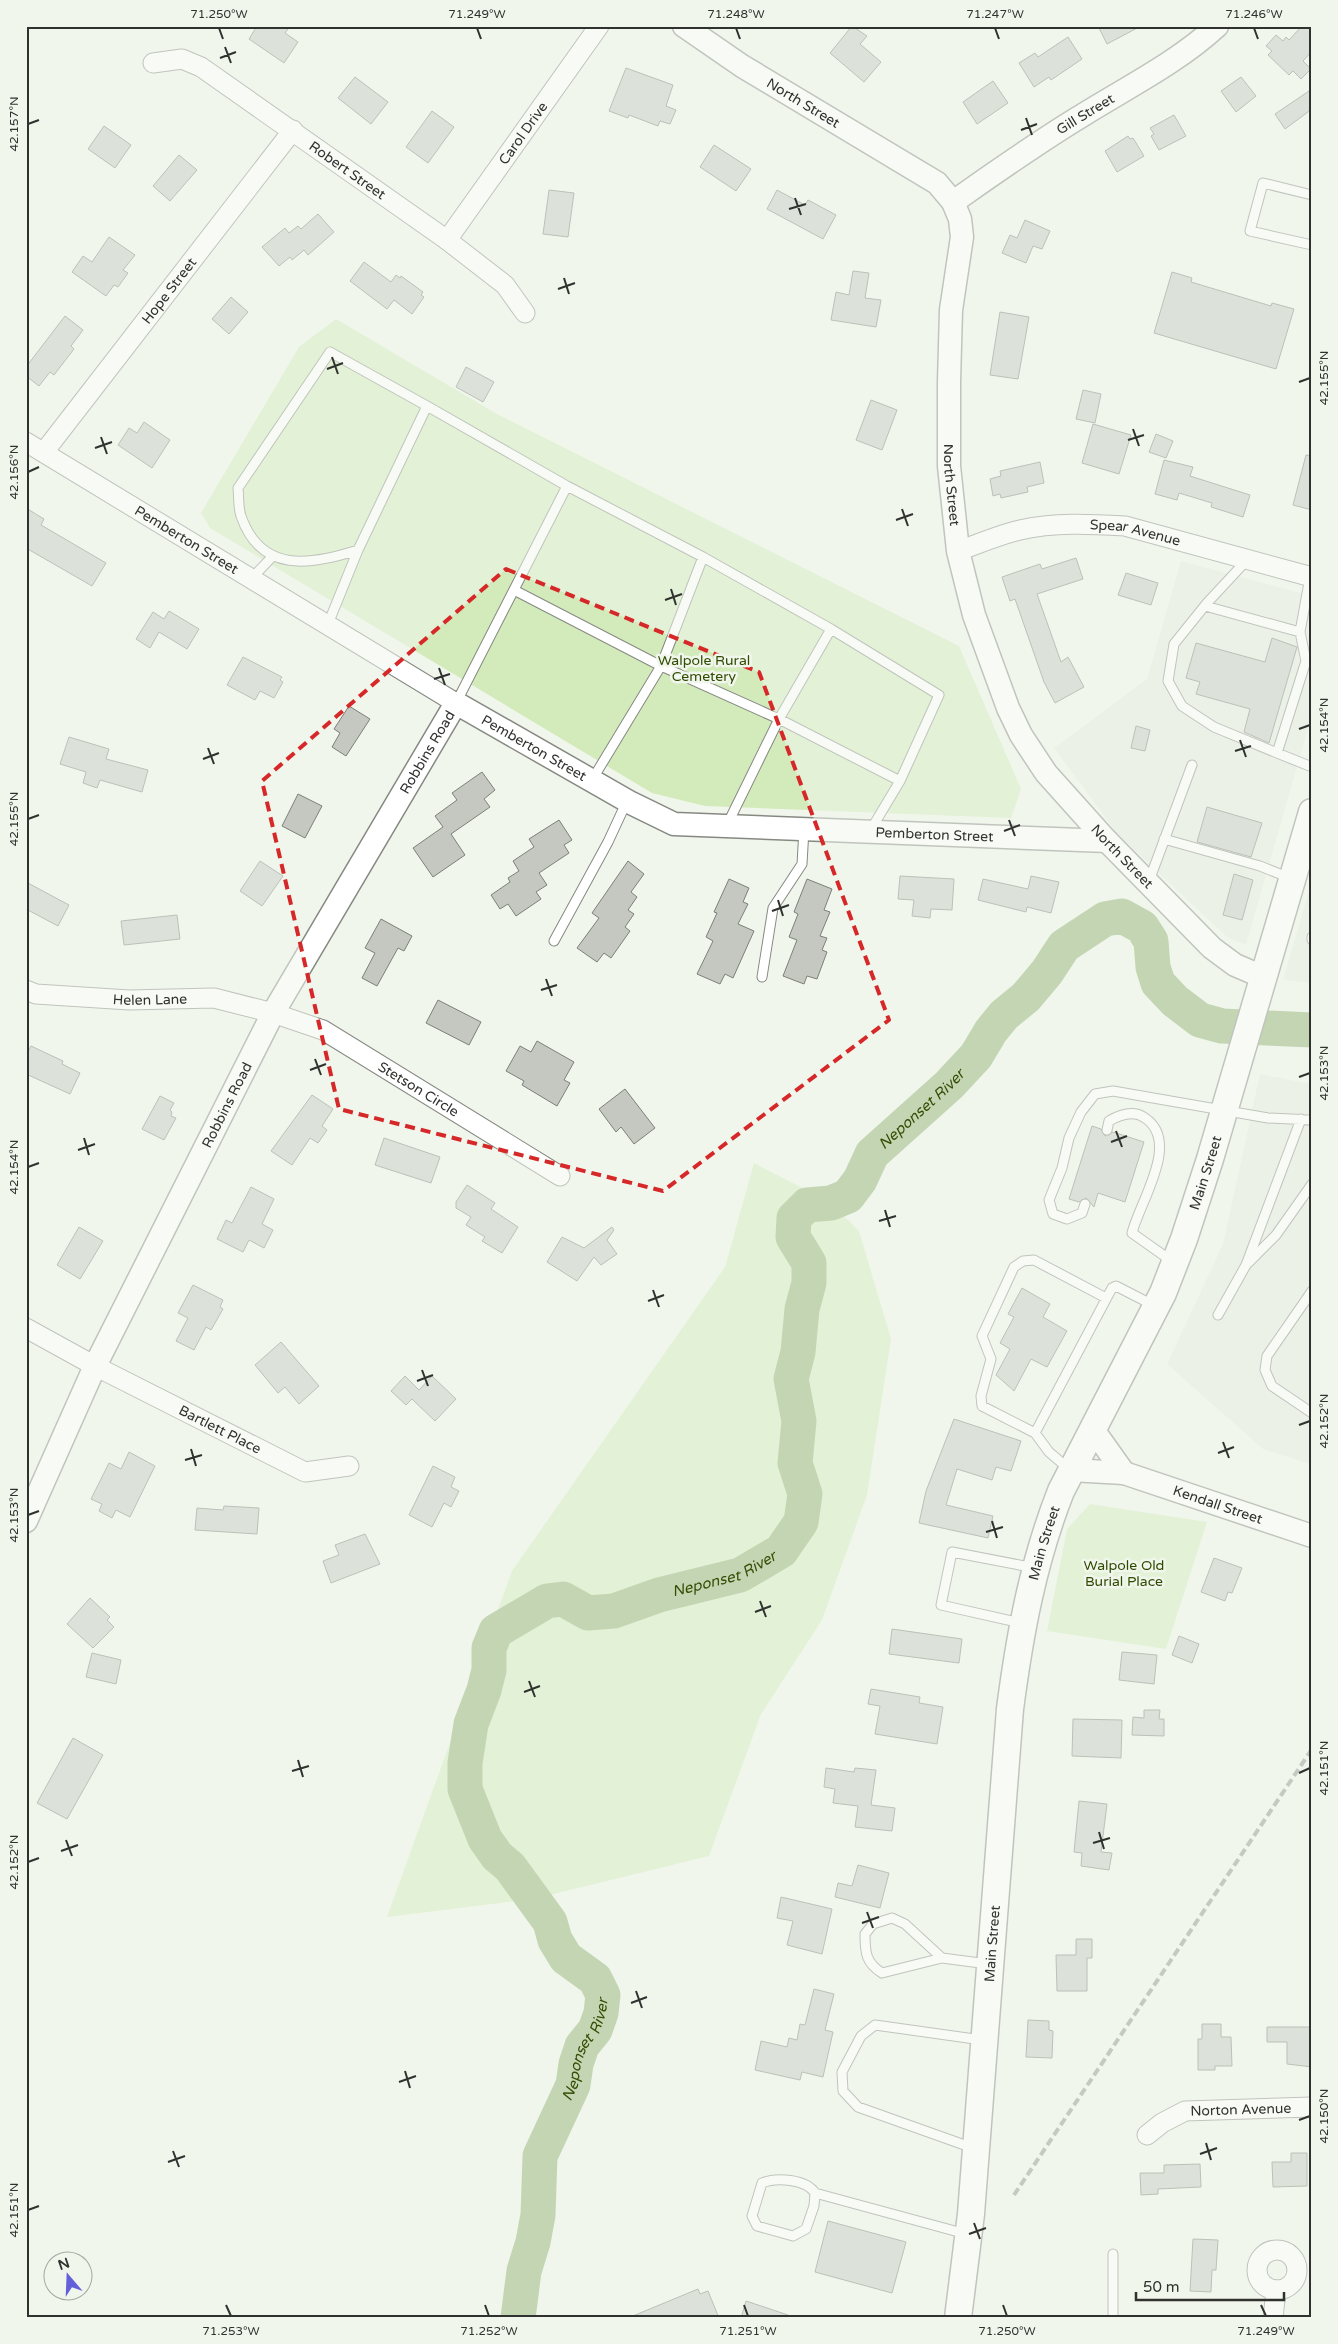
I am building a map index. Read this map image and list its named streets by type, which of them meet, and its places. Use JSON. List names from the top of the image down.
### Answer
{
  "streets": {
    "main road": ["Main Street"],
    "street": [
      "North Street",
      "Gill Street",
      "Carol Drive",
      "Robert Street",
      "Hope Street",
      "Spear Avenue",
      "Pemberton Street",
      "Robbins Road",
      "Helen Lane",
      "Stetson Circle",
      "Bartlett Place",
      "Kendall Street",
      "Norton Avenue"
    ]
  },
  "crossings": [
    ["North Street", "Gill Street"],
    ["North Street", "Spear Avenue"],
    ["North Street", "Pemberton Street"],
    ["North Street", "Main Street"],
    ["Carol Drive", "Robert Street"],
    ["Robert Street", "Hope Street"],
    ["Hope Street", "Pemberton Street"],
    ["Pemberton Street", "Robbins Road"],
    ["Robbins Road", "Helen Lane"],
    ["Robbins Road", "Stetson Circle"],
    ["Robbins Road", "Bartlett Place"],
    ["Helen Lane", "Stetson Circle"],
    ["Main Street", "Kendall Street"]
  ],
  "water": ["Neponset River"],
  "parks": ["Walpole Rural Cemetery", "Walpole Old Burial Place"],
  "scale_bar": "50 m",
  "north": "top",
  "coordinates": [
    "71.250°W",
    "71.249°W",
    "71.248°W",
    "71.247°W",
    "71.246°W",
    "42.157°N",
    "42.155°N",
    "42.156°N",
    "42.154°N",
    "42.153°N",
    "42.152°N",
    "42.151°N",
    "42.150°N",
    "71.253°W",
    "71.252°W",
    "71.251°W"
  ]
}
